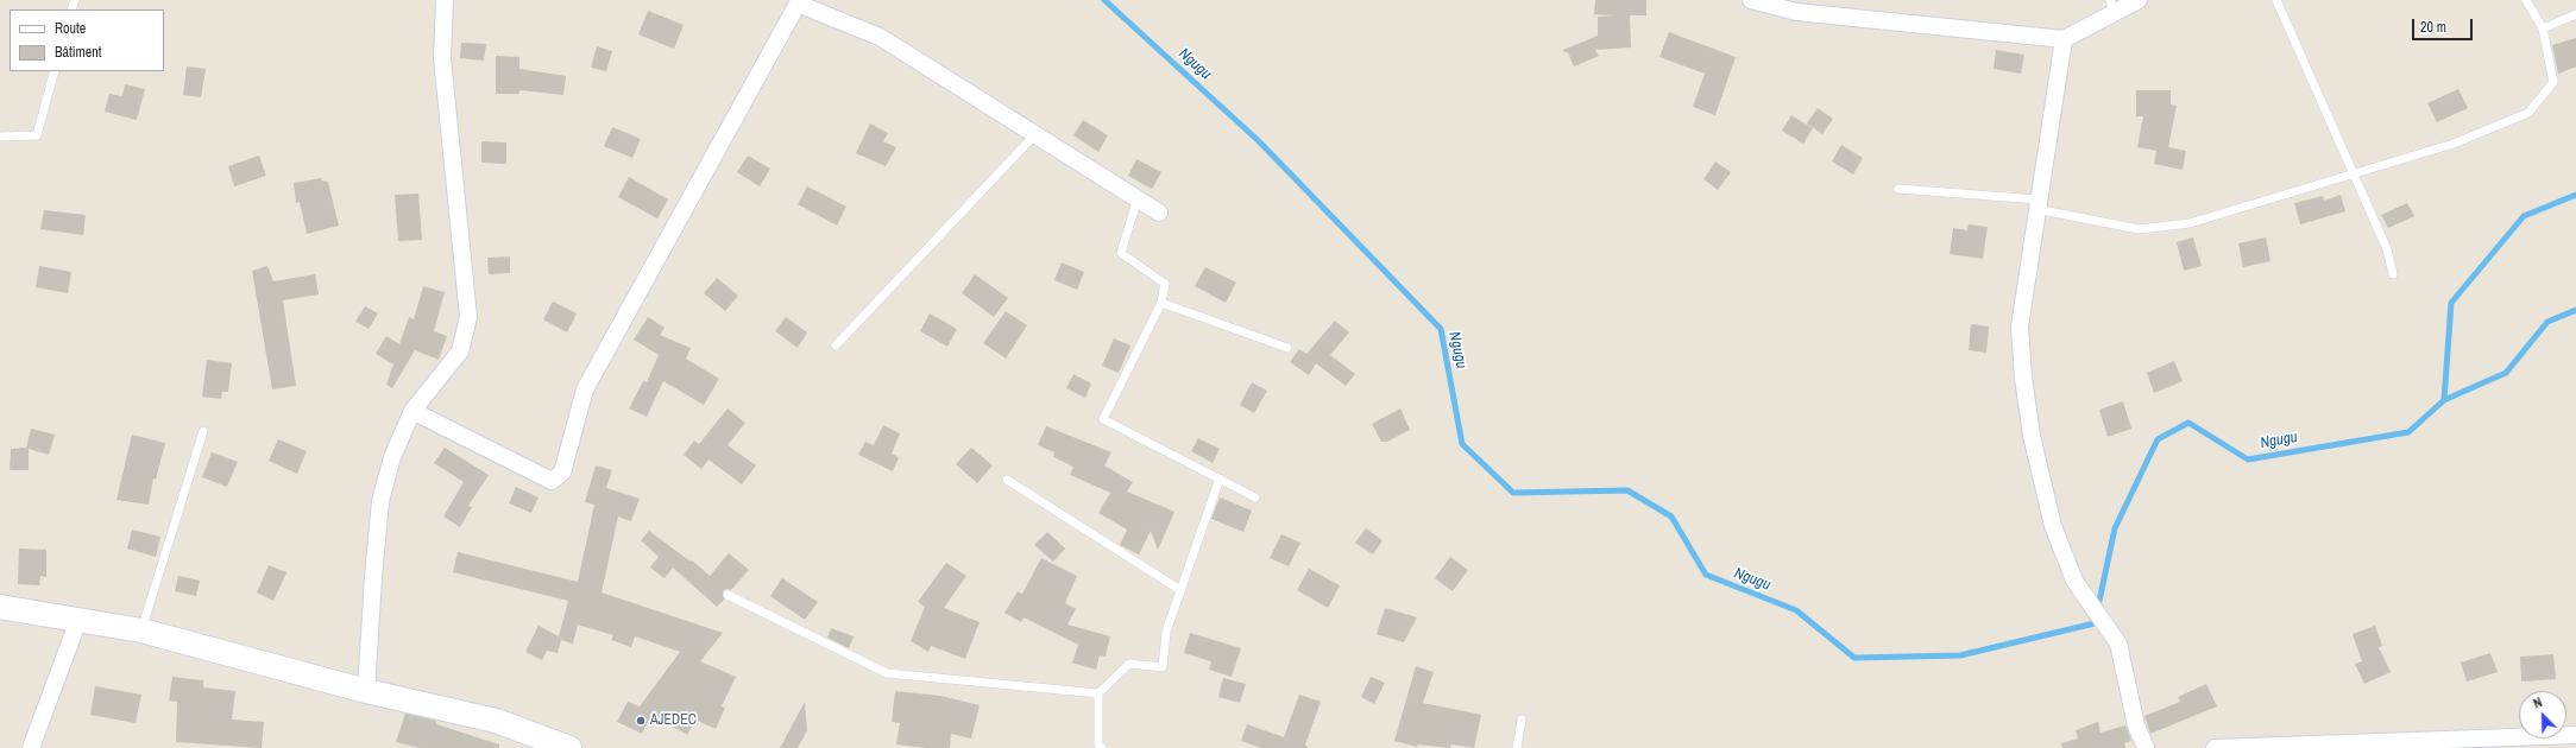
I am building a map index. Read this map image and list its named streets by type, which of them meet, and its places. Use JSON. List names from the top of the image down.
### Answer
{
  "water": ["Ngugu"],
  "places": ["AJEDEC"],
  "legend": ["Route", "Bâtiment"],
  "scale_bar": "20 m",
  "north": "top left"
}
